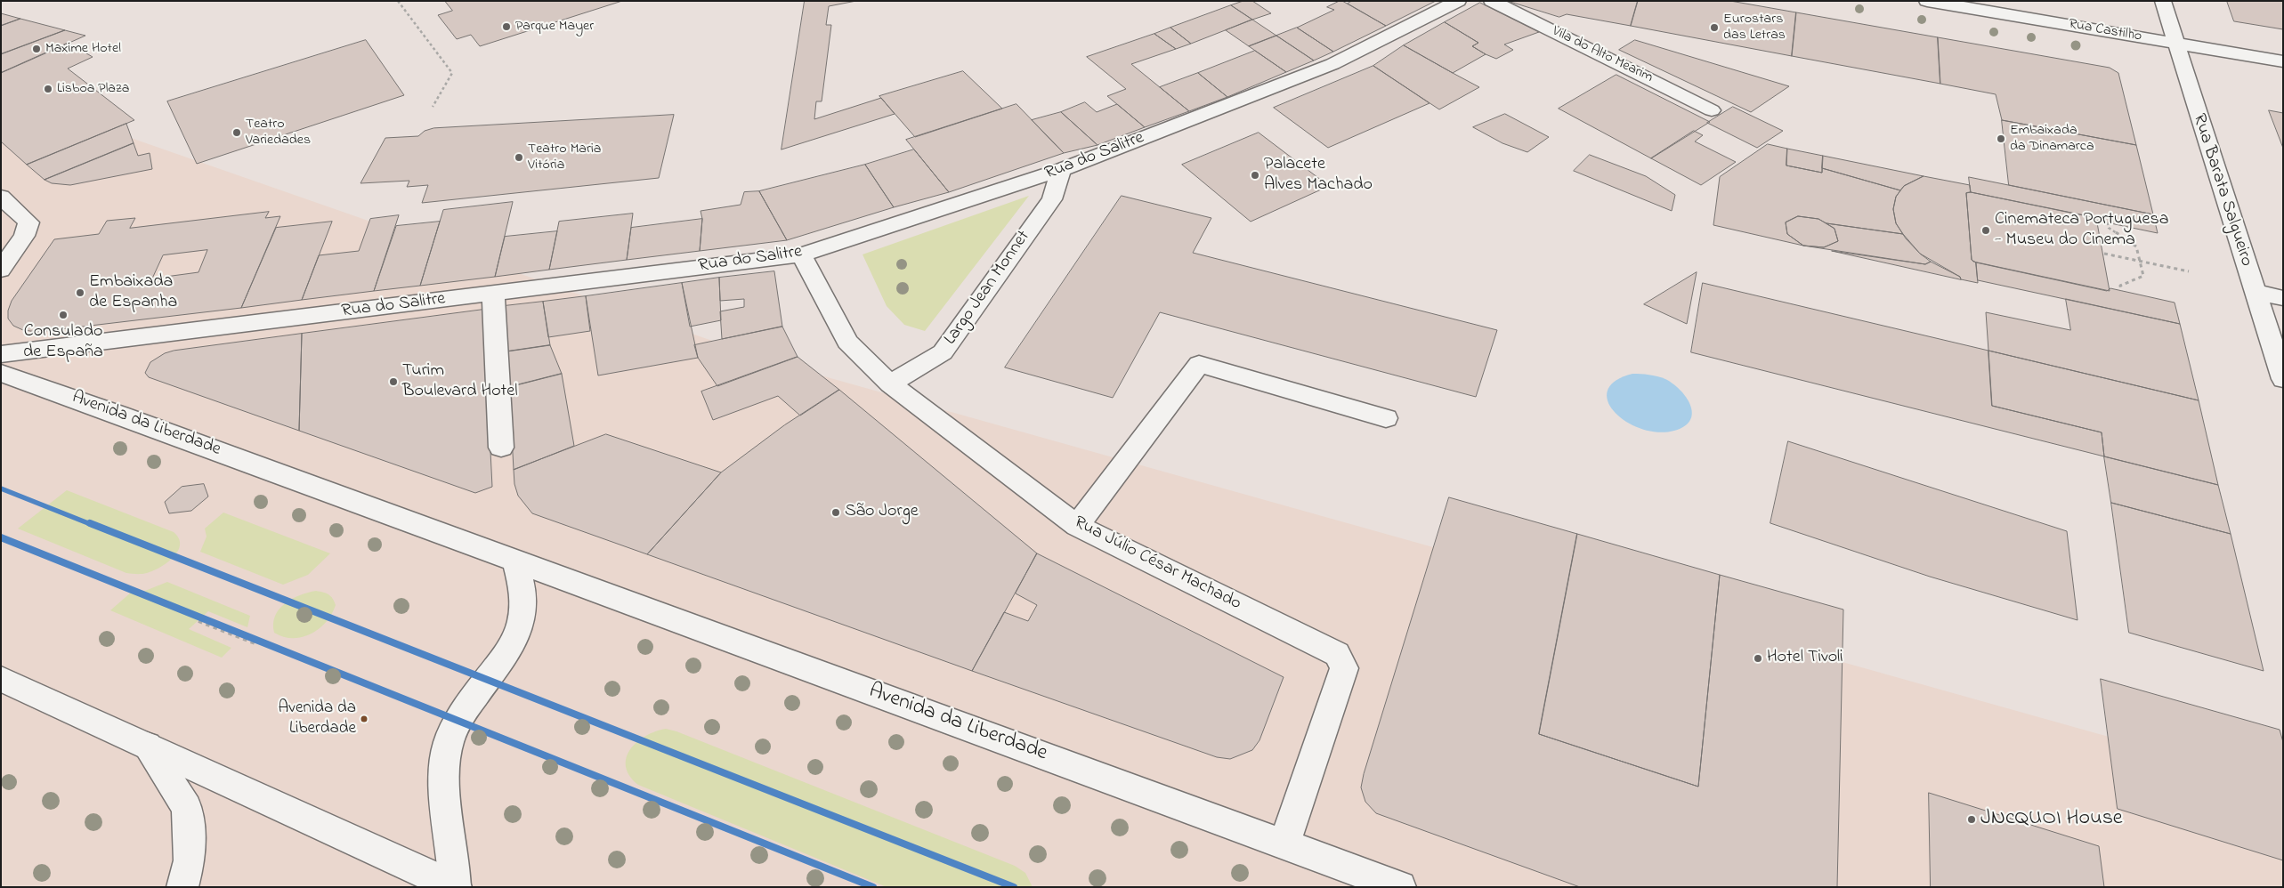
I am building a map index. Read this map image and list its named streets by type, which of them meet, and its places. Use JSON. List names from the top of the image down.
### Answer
{
  "streets": {
    "street": [
      "Rua Castilho",
      "Vila do Alto Mearim",
      "Rua do Salitre",
      "Rua Barata Salgueiro",
      "Largo Jean Monnet",
      "Avenida da Liberdade",
      "Rua Júlio César Machado"
    ]
  },
  "crossings": [
    ["Rua Castilho", "Rua Barata Salgueiro"],
    ["Rua do Salitre", "Largo Jean Monnet"],
    ["Rua do Salitre", "Rua Júlio César Machado"],
    ["Largo Jean Monnet", "Rua Júlio César Machado"],
    ["Avenida da Liberdade", "Rua Júlio César Machado"]
  ],
  "places": [
    "Parque Mayer",
    "Eurostars das Letras",
    "Maxime Hotel",
    "Lisboa Plaza",
    "Teatro Variedades",
    "Embaixada da Dinamarca",
    "Teatro Maria Vitória",
    "Palacete Alves Machado",
    "Cinemateca Portuguesa - Museu do Cinema",
    "Embaixada de Espanha",
    "Consulado de España",
    "Turim Boulevard Hotel",
    "São Jorge",
    "Hotel Tivoli",
    "Avenida da Liberdade",
    "JNcQUOI House"
  ]
}
